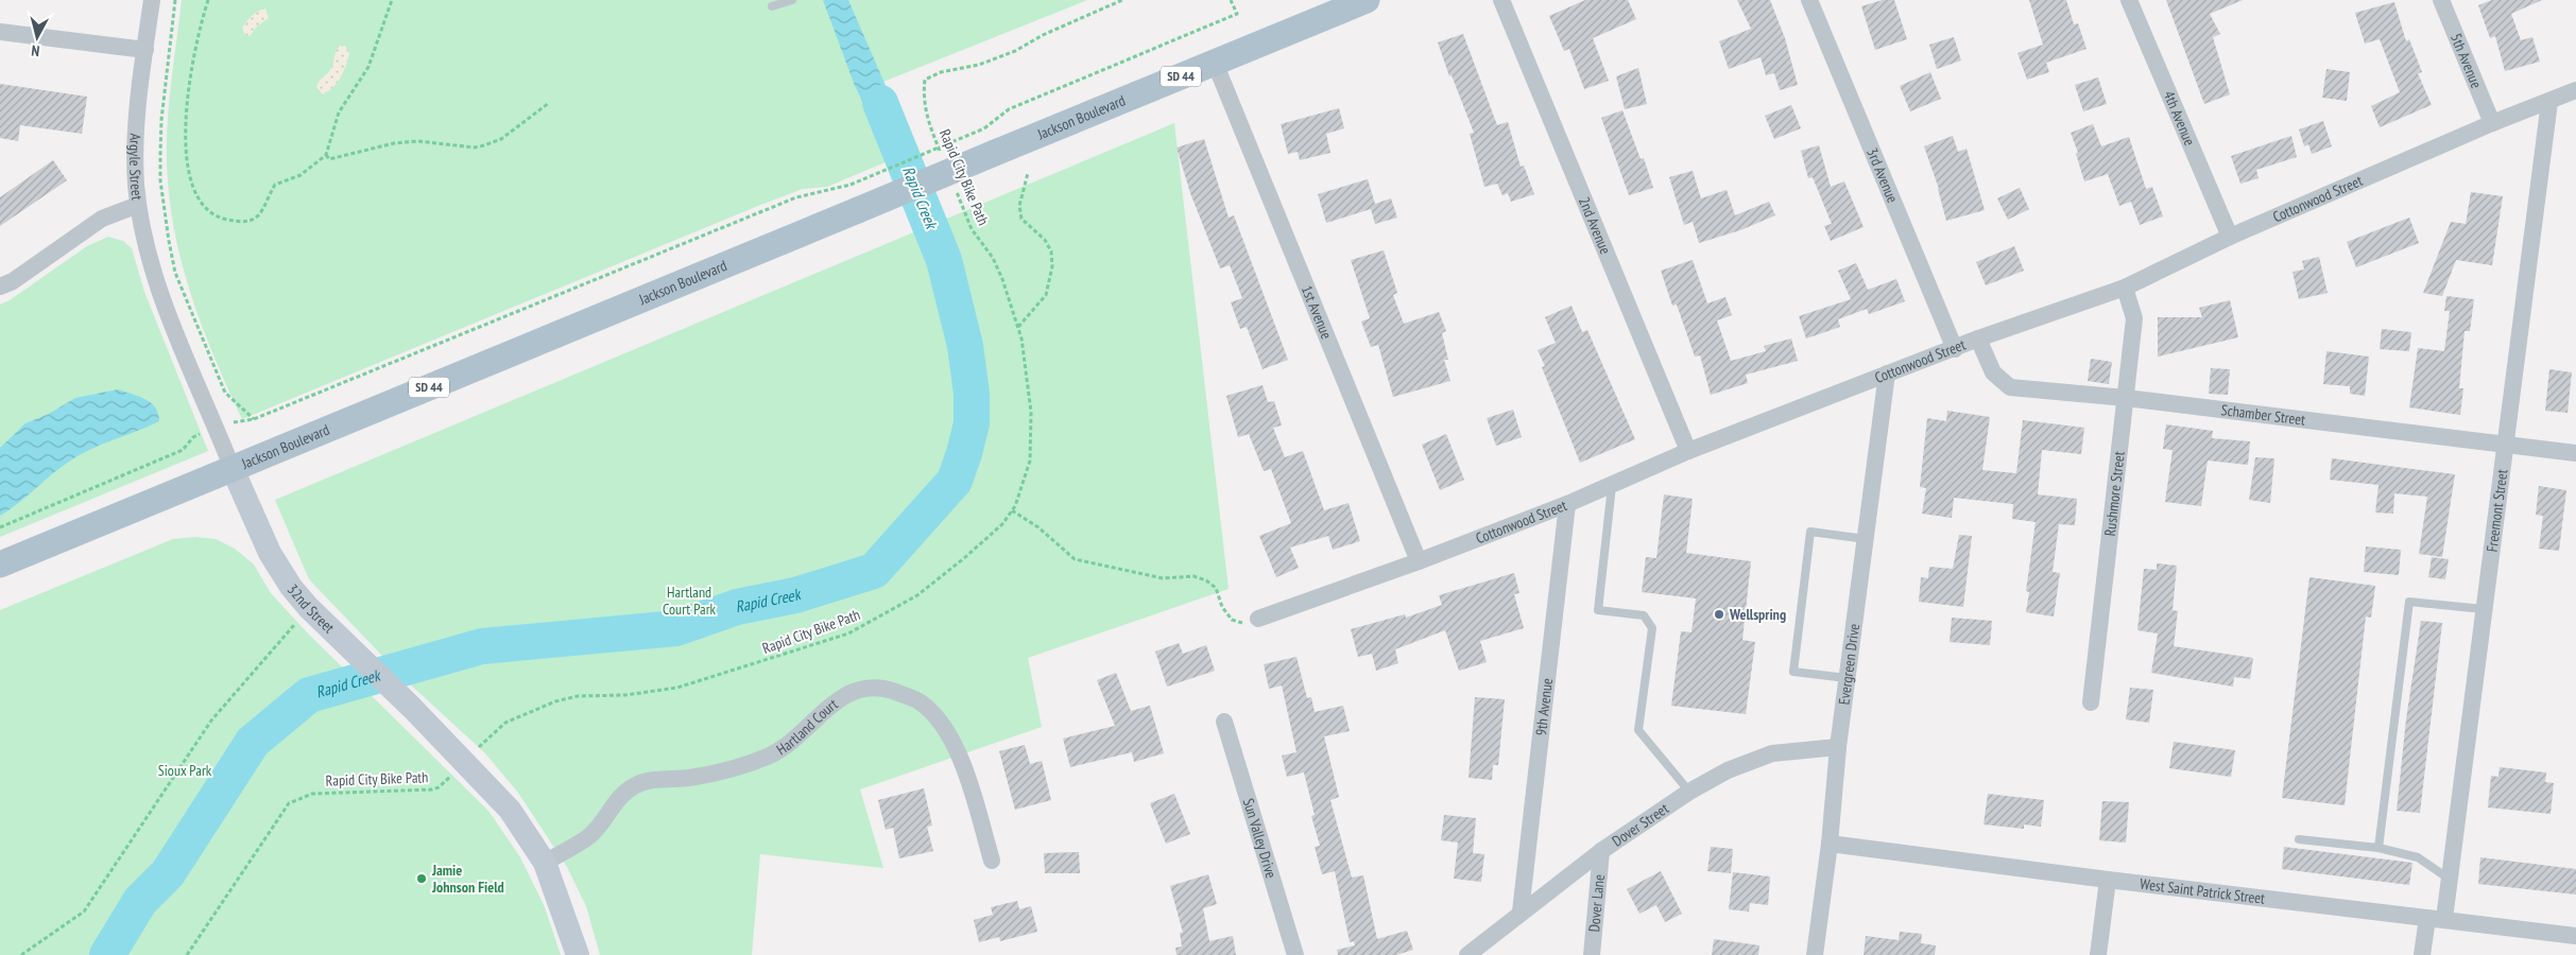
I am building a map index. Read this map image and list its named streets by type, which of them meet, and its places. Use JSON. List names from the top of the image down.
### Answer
{
  "streets": {
    "main road": ["SD 44", "Jackson Boulevard"],
    "street": [
      "5th Avenue",
      "4th Avenue",
      "Argyle Street",
      "3rd Avenue",
      "Cottonwood Street",
      "2nd Avenue",
      "1st Avenue",
      "Schamber Street",
      "Rushmore Street",
      "Freemont Street",
      "32nd Street",
      "Evergreen Drive",
      "9th Avenue",
      "Hartland Court",
      "Dover Street",
      "Sun Valley Drive",
      "West Saint Patrick Street",
      "Dover Lane"
    ],
    "path": ["Rapid City Bike Path"]
  },
  "crossings": [
    ["5th Avenue", "Cottonwood Street"],
    ["Jackson Boulevard", "1st Avenue"],
    ["Jackson Boulevard", "32nd Street"],
    ["4th Avenue", "Cottonwood Street"],
    ["Argyle Street", "32nd Street"],
    ["3rd Avenue", "Cottonwood Street"],
    ["Rapid City Bike Path", "32nd Street"],
    ["Cottonwood Street", "2nd Avenue"],
    ["Cottonwood Street", "1st Avenue"],
    ["Cottonwood Street", "Schamber Street"],
    ["Cottonwood Street", "Rushmore Street"],
    ["Cottonwood Street", "Freemont Street"],
    ["Cottonwood Street", "Evergreen Drive"],
    ["Cottonwood Street", "9th Avenue"],
    ["Schamber Street", "Rushmore Street"],
    ["Schamber Street", "Freemont Street"],
    ["Freemont Street", "West Saint Patrick Street"],
    ["32nd Street", "Hartland Court"],
    ["Evergreen Drive", "Dover Street"],
    ["Evergreen Drive", "West Saint Patrick Street"],
    ["9th Avenue", "Dover Street"],
    ["Dover Street", "Dover Lane"]
  ],
  "water": ["Rapid Creek"],
  "parks": ["Hartland Court Park", "Sioux Park"],
  "places": ["Wellspring", "Jamie Johnson Field"],
  "north": "bottom"
}
